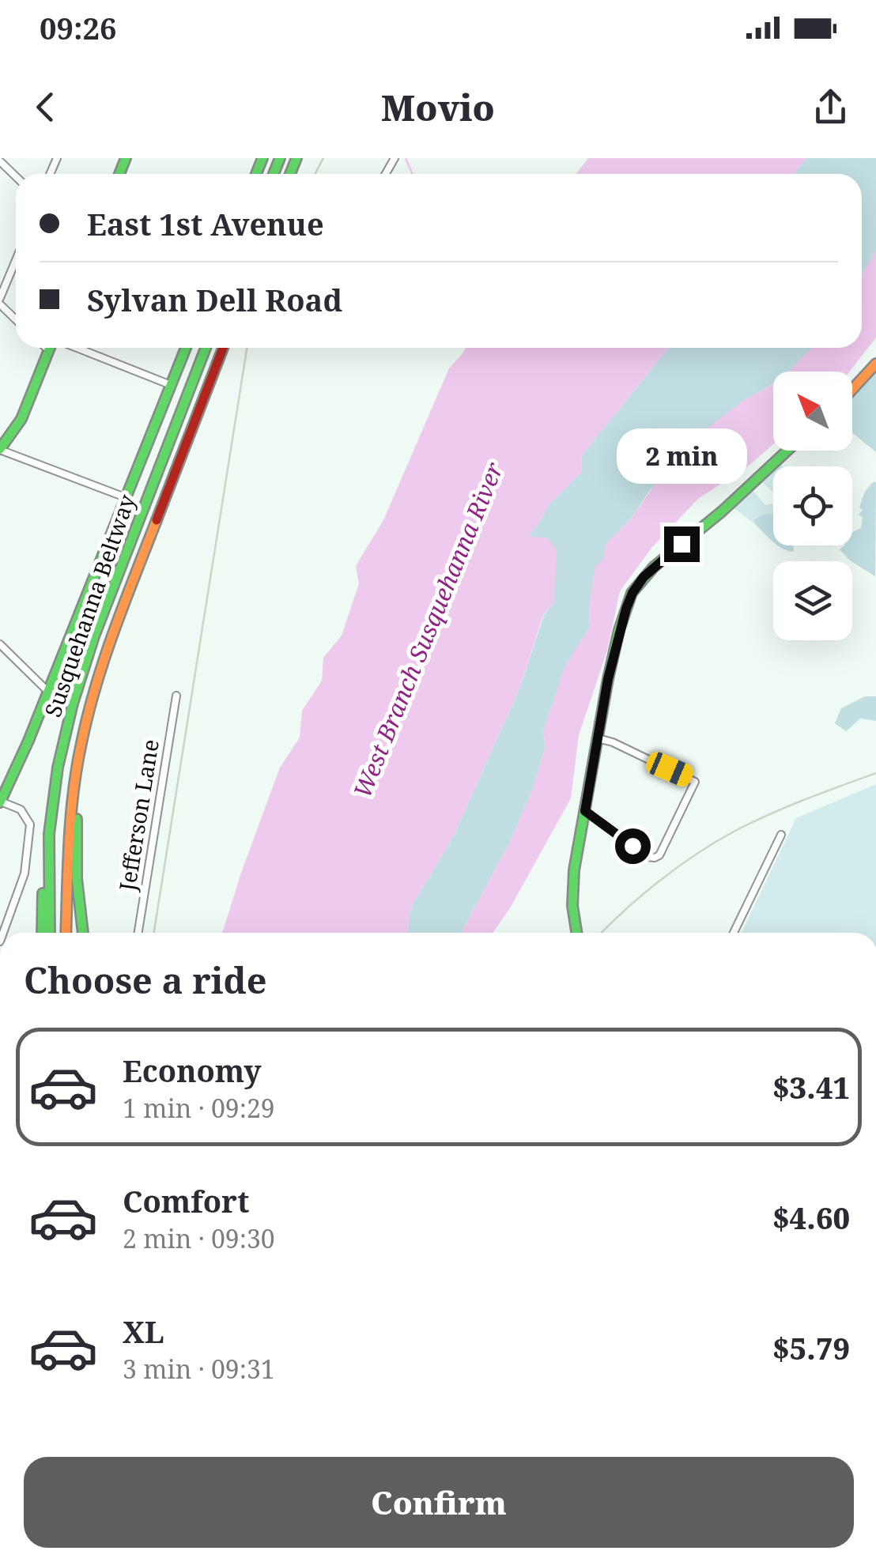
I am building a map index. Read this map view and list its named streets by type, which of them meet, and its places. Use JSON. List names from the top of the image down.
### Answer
{
  "streets": {
    "main road": ["Susquehanna Beltway"],
    "street": ["Jefferson Lane"]
  },
  "water": ["West Branch Susquehanna River"],
  "north": "top left",
  "page": {
    "status": "09:26",
    "header": "Movio",
    "banner": ["East 1st Avenue", "Sylvan Dell Road"],
    "bubble": "2 min",
    "heading": "Choose a ride",
    "list": [
      {
        "name": "Economy",
        "note": "1 min · 09:29",
        "value": "$3.41"
      },
      {
        "name": "Comfort",
        "note": "2 min · 09:30",
        "value": "$4.60"
      },
      {
        "name": "XL",
        "note": "3 min · 09:31",
        "value": "$5.79"
      }
    ],
    "buttons": "Confirm"
  }
}
